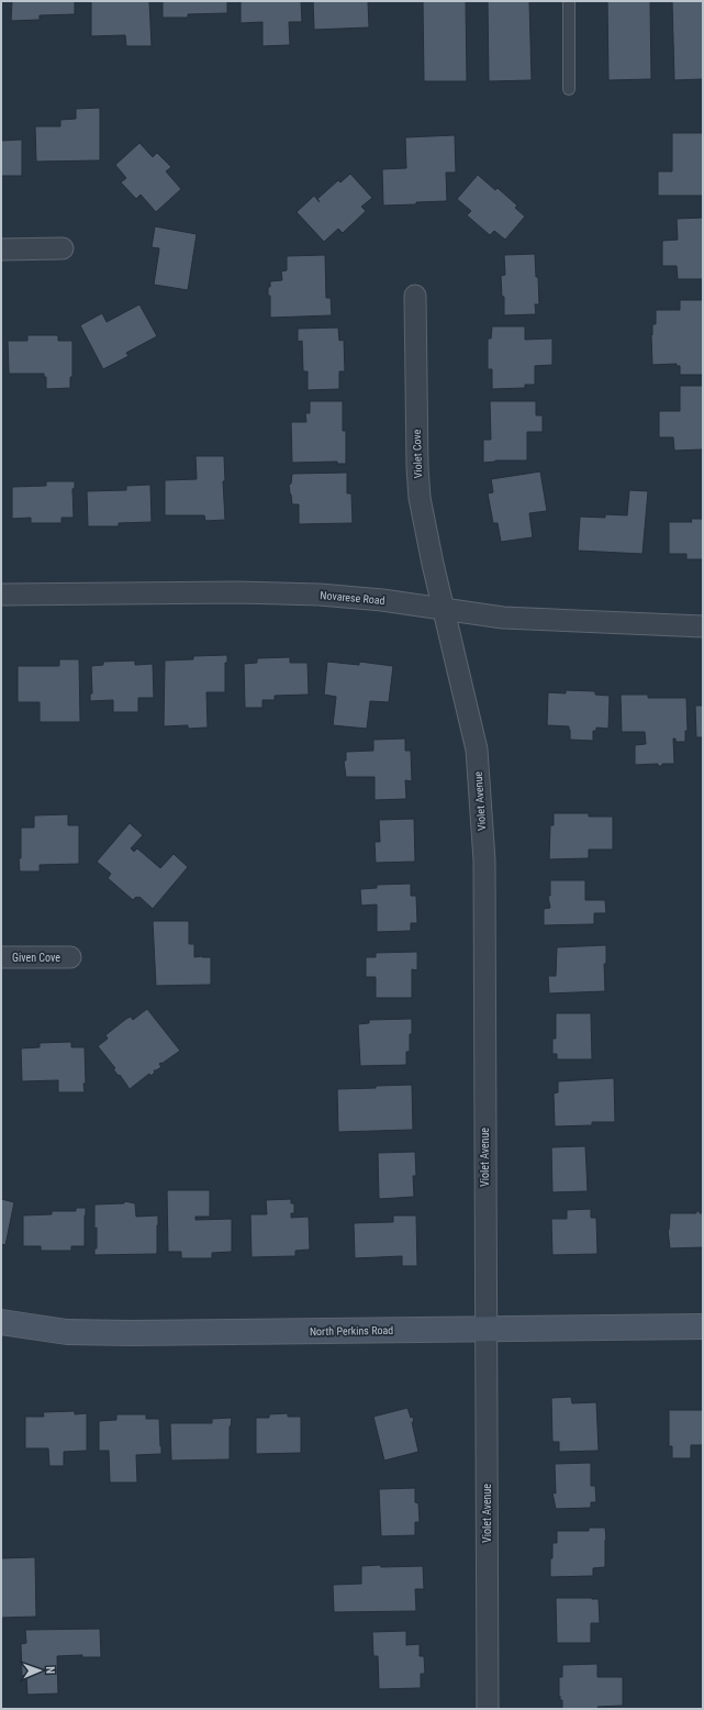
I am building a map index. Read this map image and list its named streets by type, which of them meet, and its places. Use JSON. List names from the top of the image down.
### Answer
{
  "streets": {
    "street": [
      "Violet Cove",
      "Novarese Road",
      "Violet Avenue",
      "Given Cove",
      "North Perkins Road"
    ]
  },
  "crossings": [
    ["Violet Cove", "Novarese Road"],
    ["Violet Cove", "Violet Avenue"],
    ["Novarese Road", "Violet Avenue"],
    ["Violet Avenue", "North Perkins Road"]
  ],
  "north": "right"
}
